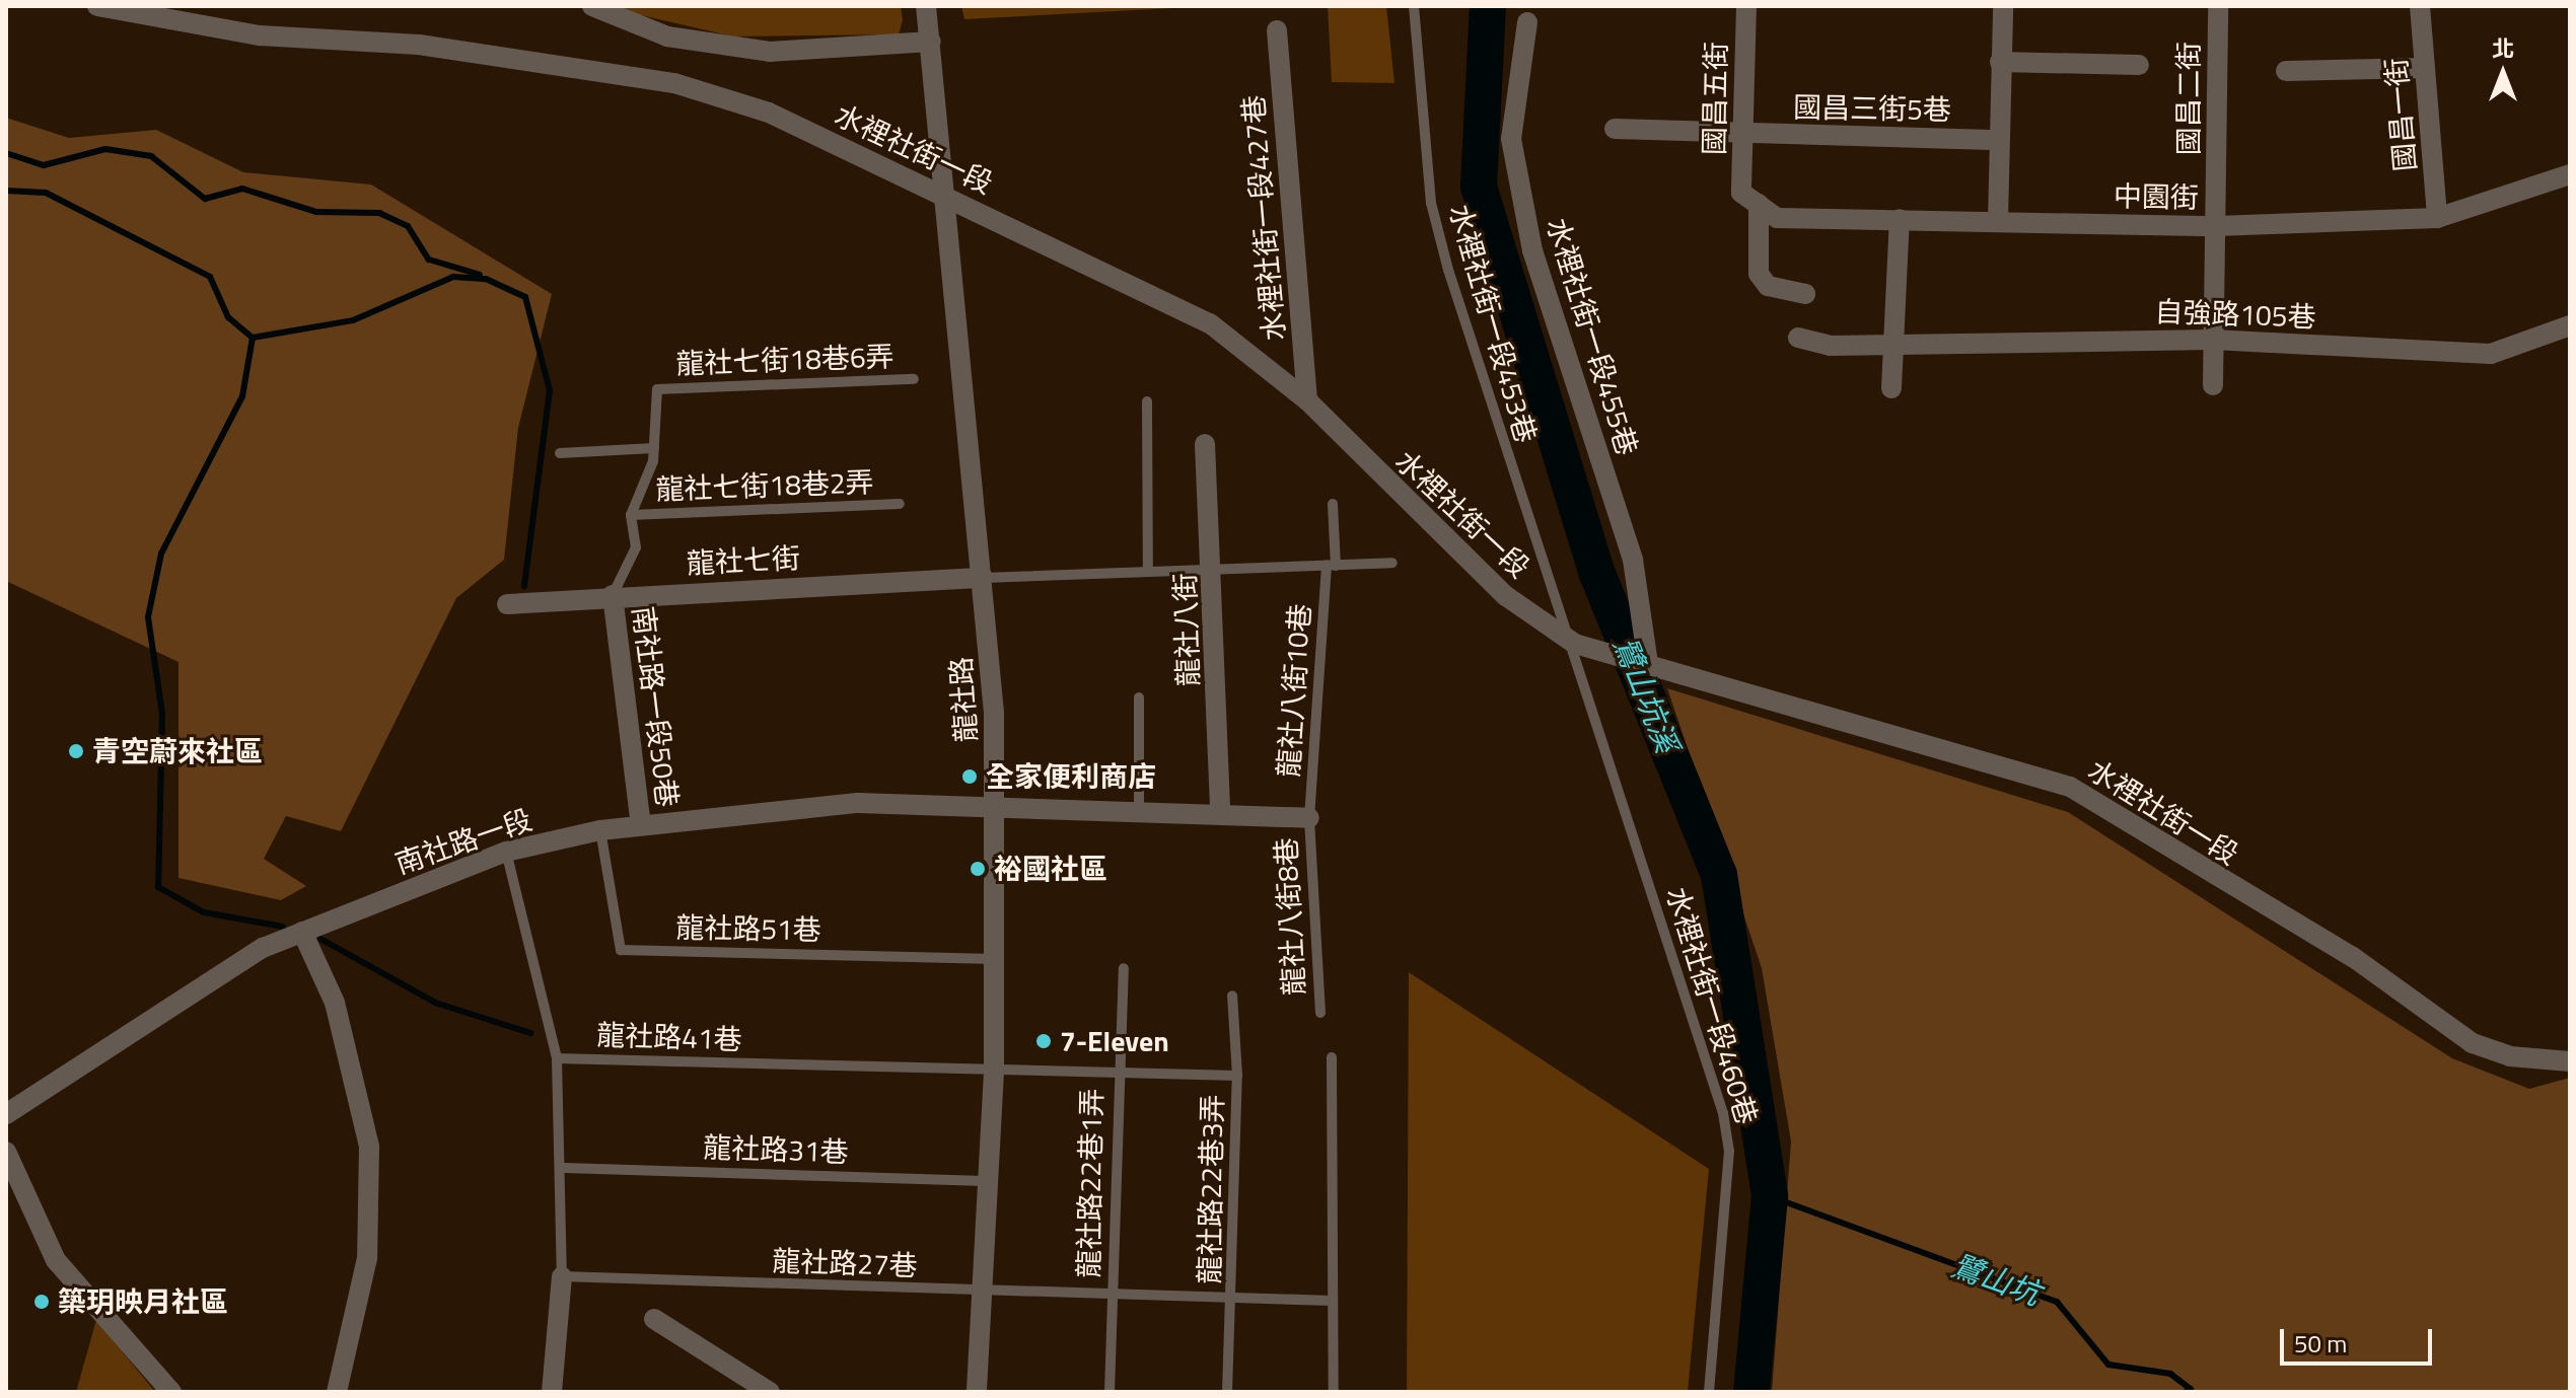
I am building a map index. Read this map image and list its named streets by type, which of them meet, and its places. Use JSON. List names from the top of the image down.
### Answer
{
  "streets": {
    "street": [
      "國昌五街",
      "國昌二街",
      "國昌三街5巷",
      "國昌一街",
      "水裡社街一段",
      "中園街",
      "水裡社街一段427巷",
      "自強路105巷",
      "水裡社街一段455巷",
      "龍社七街",
      "龍社八街",
      "龍社路",
      "南社路一段50巷",
      "南社路一段"
    ],
    "lane": [
      "水裡社街一段453巷",
      "龍社七街18巷6弄",
      "龍社七街18巷2弄",
      "龍社八街10巷",
      "龍社八街8巷",
      "龍社路51巷",
      "水裡社街一段460巷",
      "龍社路41巷",
      "龍社路31巷",
      "龍社路22巷1弄",
      "龍社路22巷3弄",
      "龍社路27巷"
    ]
  },
  "crossings": [
    ["國昌五街", "國昌三街5巷"],
    ["國昌五街", "中園街"],
    ["國昌二街", "中園街"],
    ["國昌二街", "自強路105巷"],
    ["國昌一街", "中園街"],
    ["水裡社街一段", "水裡社街一段427巷"],
    ["水裡社街一段", "水裡社街一段453巷"],
    ["水裡社街一段", "水裡社街一段455巷"],
    ["水裡社街一段", "龍社路"],
    ["水裡社街一段", "水裡社街一段460巷"],
    ["水裡社街一段453巷", "水裡社街一段460巷"],
    ["龍社七街", "龍社路"],
    ["龍社七街", "南社路一段50巷"],
    ["龍社八街10巷", "龍社八街8巷"],
    ["龍社路", "南社路一段"],
    ["龍社路", "龍社路51巷"],
    ["龍社路", "龍社路41巷"],
    ["龍社路", "龍社路31巷"],
    ["龍社路", "龍社路27巷"],
    ["南社路一段50巷", "南社路一段"],
    ["南社路一段", "龍社路51巷"],
    ["南社路一段", "龍社路41巷"],
    ["龍社路41巷", "龍社路22巷1弄"],
    ["龍社路41巷", "龍社路22巷3弄"],
    ["龍社路22巷1弄", "龍社路27巷"],
    ["龍社路22巷3弄", "龍社路27巷"]
  ],
  "water": ["鷺山坑溪", "鷺山坑"],
  "places": [
    "青空蔚來社區",
    "全家便利商店",
    "裕國社區",
    "7-Eleven",
    "築玥映月社區"
  ],
  "scale_bar": "50 m",
  "north": "top"
}
